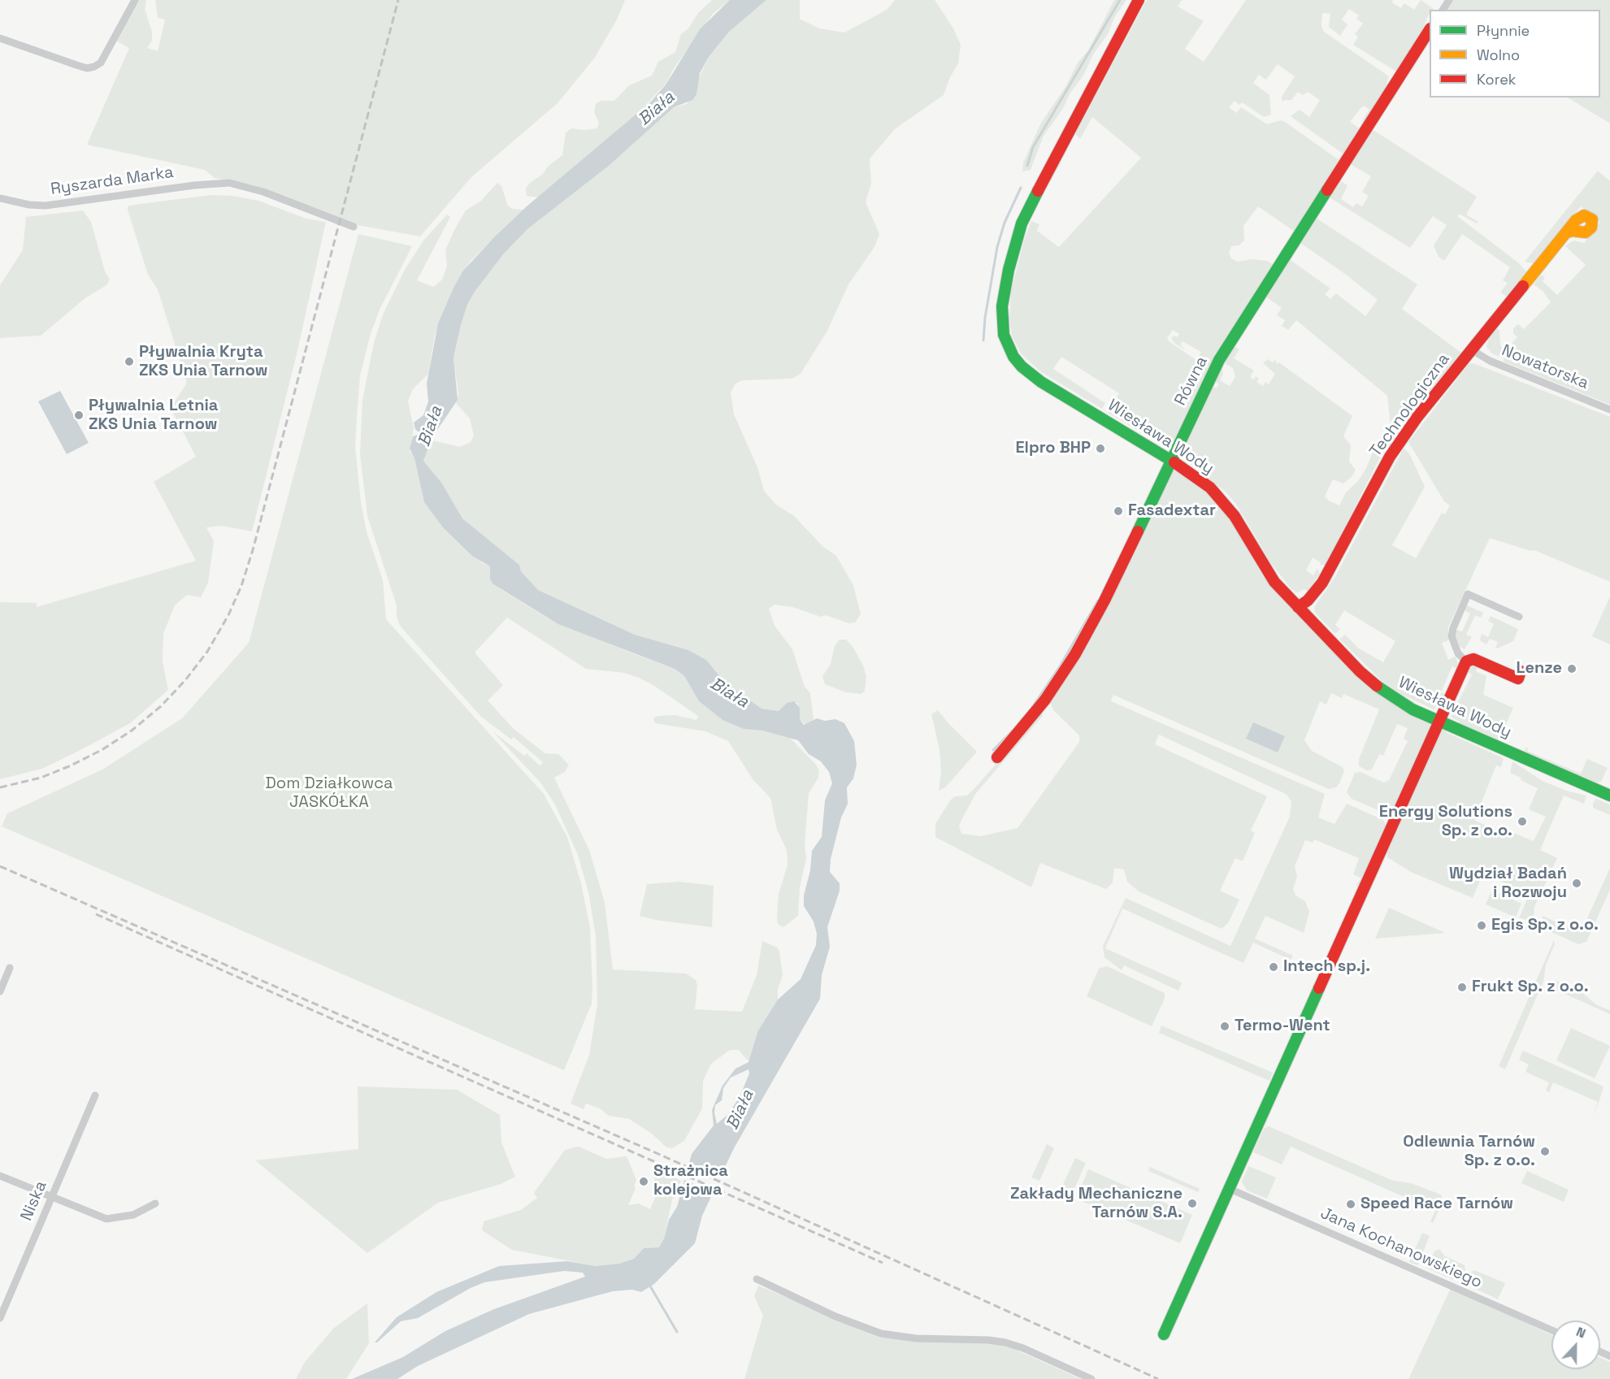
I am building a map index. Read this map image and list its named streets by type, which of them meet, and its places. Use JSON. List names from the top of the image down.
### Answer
{
  "streets": {
    "street": [
      "Ryszarda Marka",
      "Nowatorska",
      "Równa",
      "Technologiczna",
      "Wiesława Wody",
      "Niska",
      "Jana Kochanowskiego"
    ]
  },
  "crossings": [
    ["Nowatorska", "Technologiczna"],
    ["Równa", "Wiesława Wody"],
    ["Technologiczna", "Wiesława Wody"]
  ],
  "water": ["Biała"],
  "parks": ["Dom Działkowca JASKÓŁKA"],
  "places": [
    "Pływalnia Kryta ZKS Unia Tarnow",
    "Pływalnia Letnia ZKS Unia Tarnow",
    "Elpro BHP",
    "Fasadextar",
    "Lenze",
    "Energy Solutions Sp. z o.o.",
    "Wydział Badań i Rozwoju",
    "Egis Sp. z o.o.",
    "Intech sp.j.",
    "Frukt Sp. z o.o.",
    "Termo-Went",
    "Odlewnia Tarnów Sp. z o.o.",
    "Strażnica kolejowa",
    "Zakłady Mechaniczne Tarnów S.A.",
    "Speed Race Tarnów"
  ],
  "legend": ["Płynnie", "Wolno", "Korek"],
  "north": "top"
}
